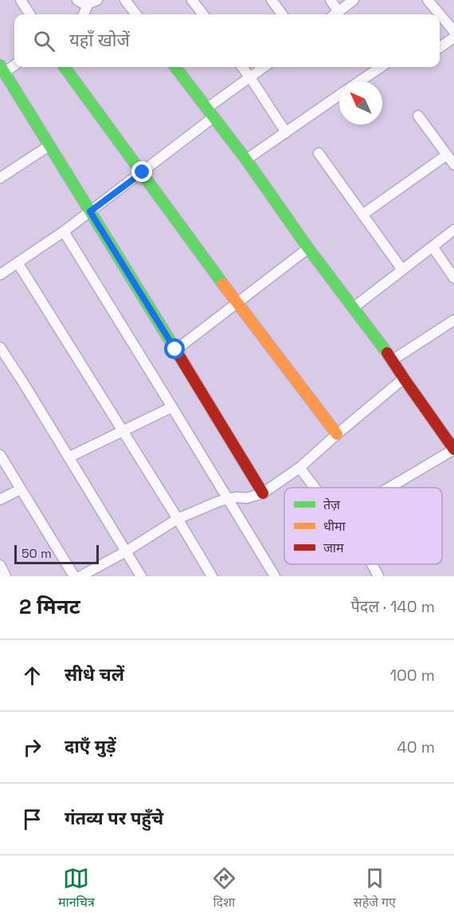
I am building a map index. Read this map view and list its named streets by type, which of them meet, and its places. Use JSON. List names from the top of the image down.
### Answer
{
  "legend": ["तेज़", "धीमा", "जाम"],
  "scale_bar": "50 m",
  "north": "top left",
  "page": {
    "search": "यहाँ खोजें",
    "scale": "50 m",
    "heading": ["2 मिनट", "पैदल · 140 m"],
    "list": [
      ["सीधे चलें", "100 m"],
      ["दाएँ मुड़ें", "40 m"],
      "गंतव्य पर पहुँचे"
    ],
    "nav": ["मानचित्र", "दिशा", "सहेजे गए"]
  }
}
